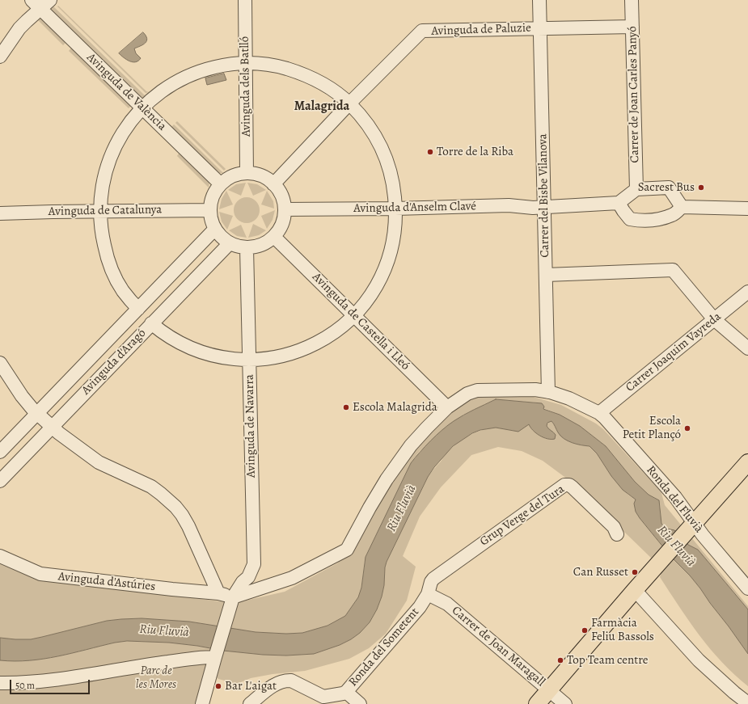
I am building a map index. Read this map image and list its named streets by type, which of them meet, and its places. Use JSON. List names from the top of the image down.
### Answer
{
  "streets": {
    "street": [
      "Avinguda de Paluzie",
      "Avinguda dels Batlló",
      "Avinguda de València",
      "Carrer de Joan Carles Panyó",
      "Carrer del Bisbe Vilanova",
      "Avinguda d'Anselm Clavé",
      "Avinguda de Catalunya",
      "Avinguda de Castella i Lleó",
      "Carrer Joaquim Vayreda",
      "Avinguda d'Aragó",
      "Avinguda de Navarra",
      "Ronda del Fluvià",
      "Grup Verge del Tura",
      "Avinguda d'Astúries",
      "Carrer de Joan Maragall",
      "Ronda del Sometent"
    ]
  },
  "crossings": [
    ["Avinguda de Paluzie", "Avinguda dels Batlló"],
    ["Avinguda de Paluzie", "Avinguda de València"],
    ["Avinguda de Paluzie", "Carrer de Joan Carles Panyó"],
    ["Avinguda de Paluzie", "Carrer del Bisbe Vilanova"],
    ["Avinguda de Paluzie", "Avinguda d'Anselm Clavé"],
    ["Avinguda de Paluzie", "Avinguda de Catalunya"],
    ["Avinguda de Paluzie", "Avinguda de Castella i Lleó"],
    ["Avinguda de Paluzie", "Avinguda d'Aragó"],
    ["Avinguda de Paluzie", "Avinguda de Navarra"],
    ["Avinguda dels Batlló", "Avinguda de València"],
    ["Avinguda dels Batlló", "Avinguda d'Anselm Clavé"],
    ["Avinguda dels Batlló", "Avinguda de Catalunya"],
    ["Avinguda dels Batlló", "Avinguda de Castella i Lleó"],
    ["Avinguda dels Batlló", "Avinguda d'Aragó"],
    ["Avinguda dels Batlló", "Avinguda de Navarra"],
    ["Avinguda de València", "Avinguda d'Anselm Clavé"],
    ["Avinguda de València", "Avinguda de Catalunya"],
    ["Avinguda de València", "Avinguda de Castella i Lleó"],
    ["Avinguda de València", "Avinguda d'Aragó"],
    ["Avinguda de València", "Avinguda de Navarra"],
    ["Carrer del Bisbe Vilanova", "Avinguda d'Anselm Clavé"],
    ["Carrer del Bisbe Vilanova", "Ronda del Fluvià"],
    ["Avinguda d'Anselm Clavé", "Avinguda de Catalunya"],
    ["Avinguda d'Anselm Clavé", "Avinguda de Castella i Lleó"],
    ["Avinguda d'Anselm Clavé", "Avinguda d'Aragó"],
    ["Avinguda d'Anselm Clavé", "Avinguda de Navarra"],
    ["Avinguda de Catalunya", "Avinguda de Castella i Lleó"],
    ["Avinguda de Catalunya", "Avinguda d'Aragó"],
    ["Avinguda de Catalunya", "Avinguda de Navarra"],
    ["Avinguda de Castella i Lleó", "Avinguda d'Aragó"],
    ["Avinguda de Castella i Lleó", "Avinguda de Navarra"],
    ["Carrer Joaquim Vayreda", "Ronda del Fluvià"],
    ["Avinguda d'Aragó", "Avinguda de Navarra"],
    ["Avinguda de Navarra", "Avinguda d'Astúries"],
    ["Grup Verge del Tura", "Carrer de Joan Maragall"],
    ["Grup Verge del Tura", "Ronda del Sometent"],
    ["Carrer de Joan Maragall", "Ronda del Sometent"]
  ],
  "districts": ["Malagrida"],
  "water": ["Riu Fluvià"],
  "parks": ["Parc de les Mores"],
  "places": [
    "Torre de la Riba",
    "Sacrest Bus",
    "Escola Malagrida",
    "Escola Petit Plançó",
    "Can Russet",
    "Farmàcia Feliu Bassols",
    "Top Team centre",
    "Bar L'aigat"
  ],
  "scale_bar": "50 m"
}
